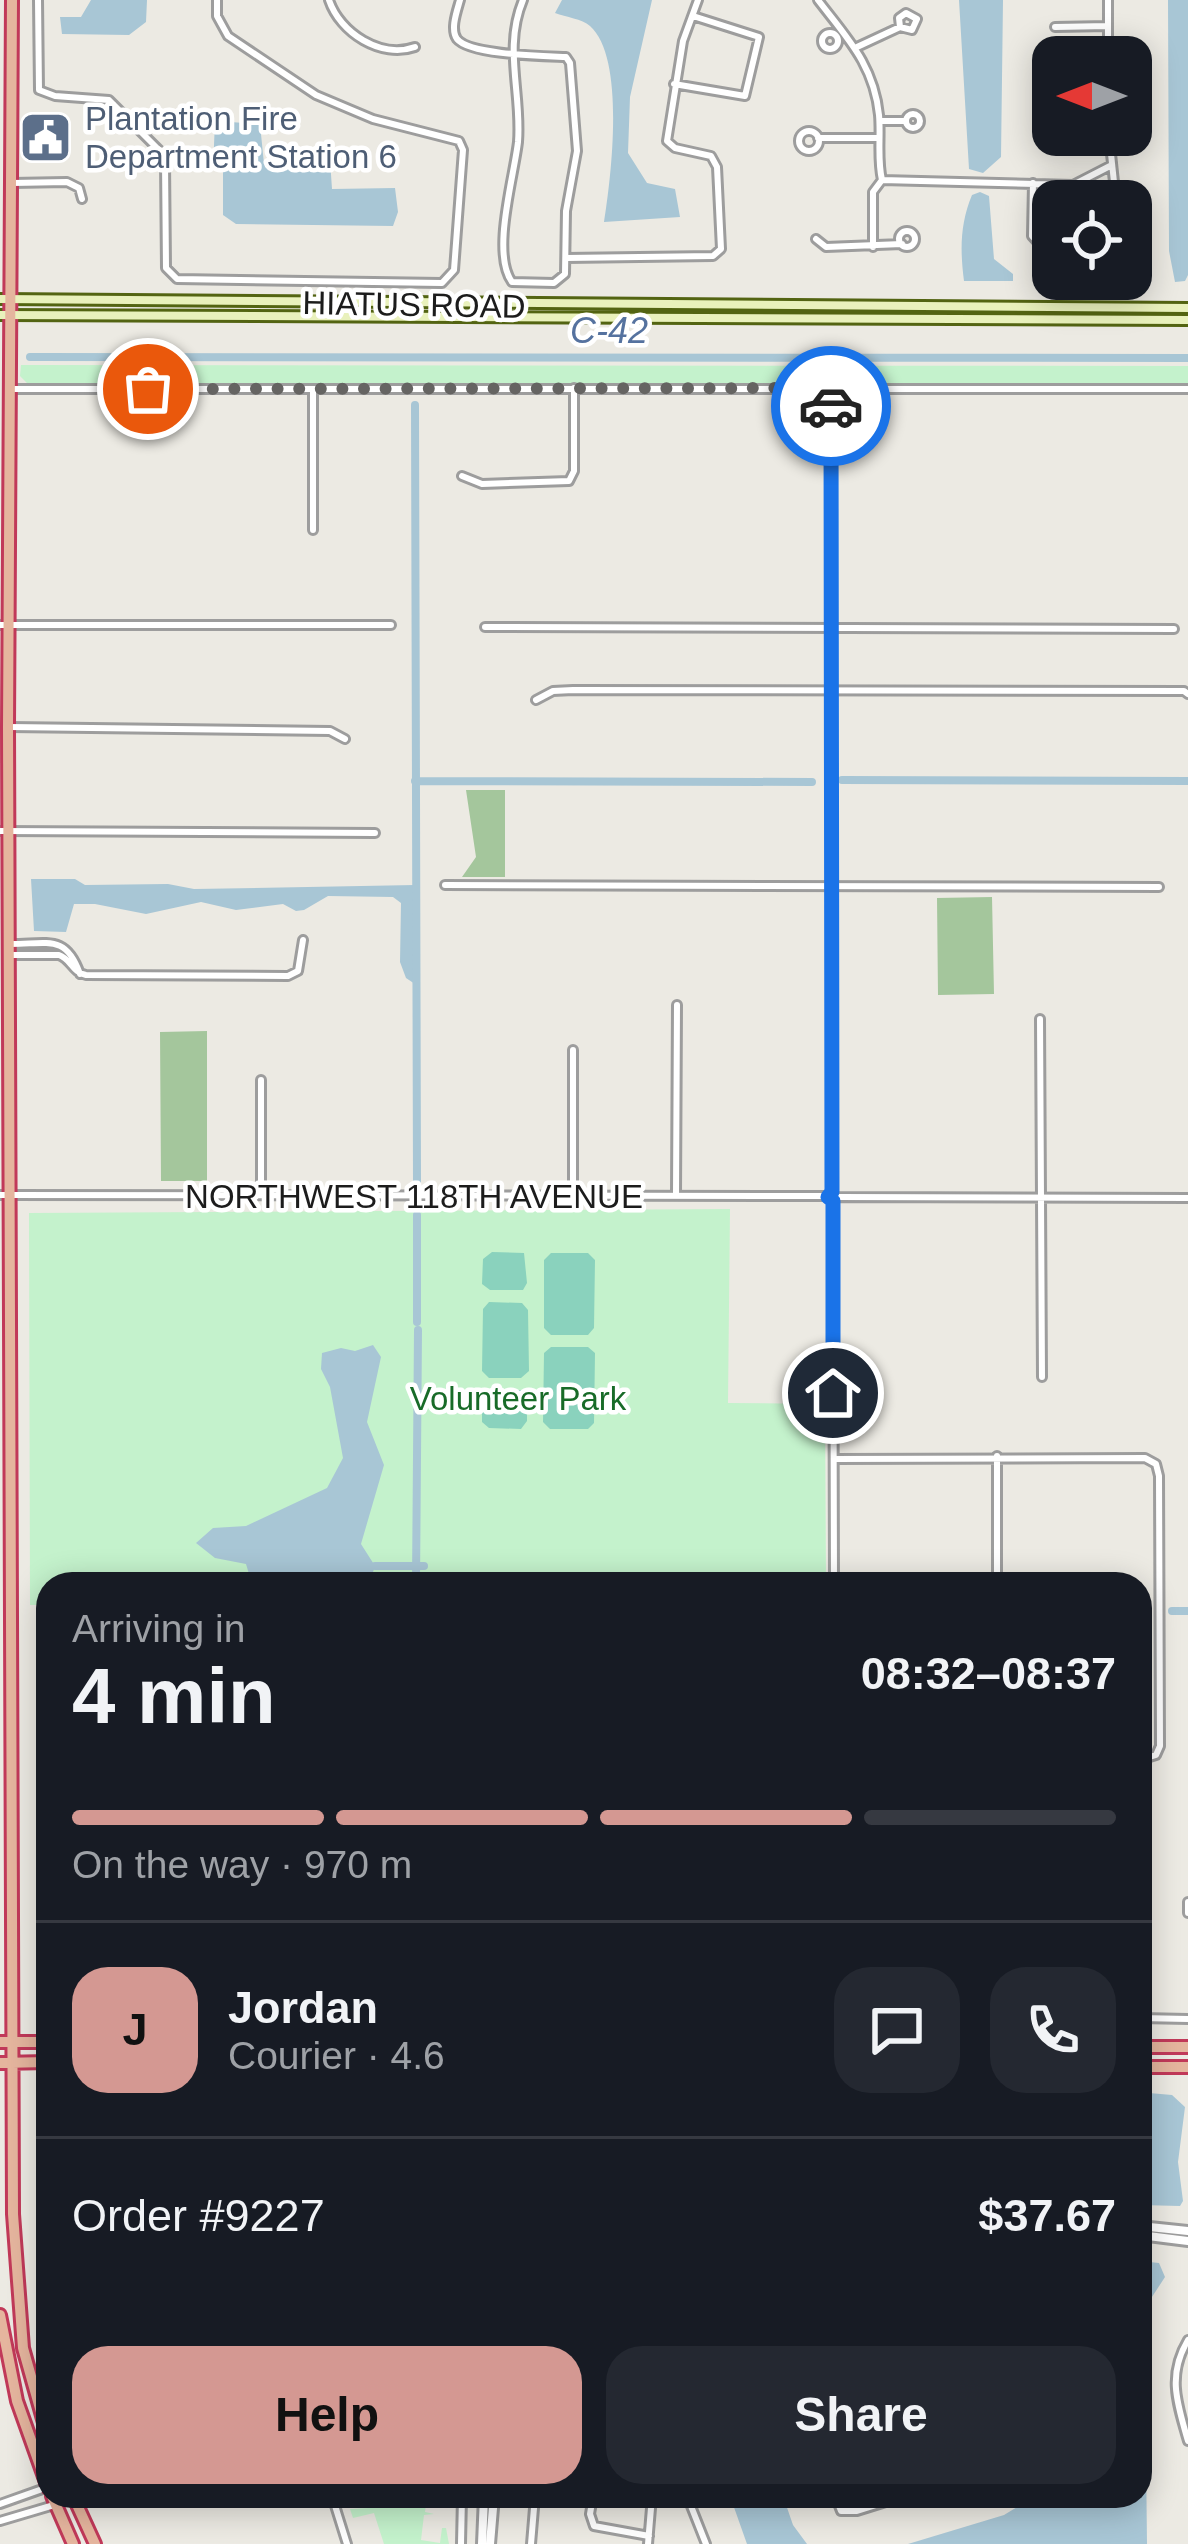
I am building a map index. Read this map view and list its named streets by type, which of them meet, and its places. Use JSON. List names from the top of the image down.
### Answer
{
  "streets": {
    "main road": ["HIATUS ROAD"],
    "street": ["NORTHWEST 118TH AVENUE"]
  },
  "water": ["C-42"],
  "parks": ["Volunteer Park"],
  "places": {
    "public building": ["Plantation Fire Department Station 6"]
  },
  "north": "left",
  "page": {
    "heading": ["4 min", "Arriving in", "08:32–08:37"],
    "panel": [
      "Jordan",
      "Courier · 4.6",
      "Order #9227",
      "$37.67"
    ],
    "bar": "On the way · 970 m",
    "round": "J",
    "buttons": ["Help", "Share"]
  }
}
